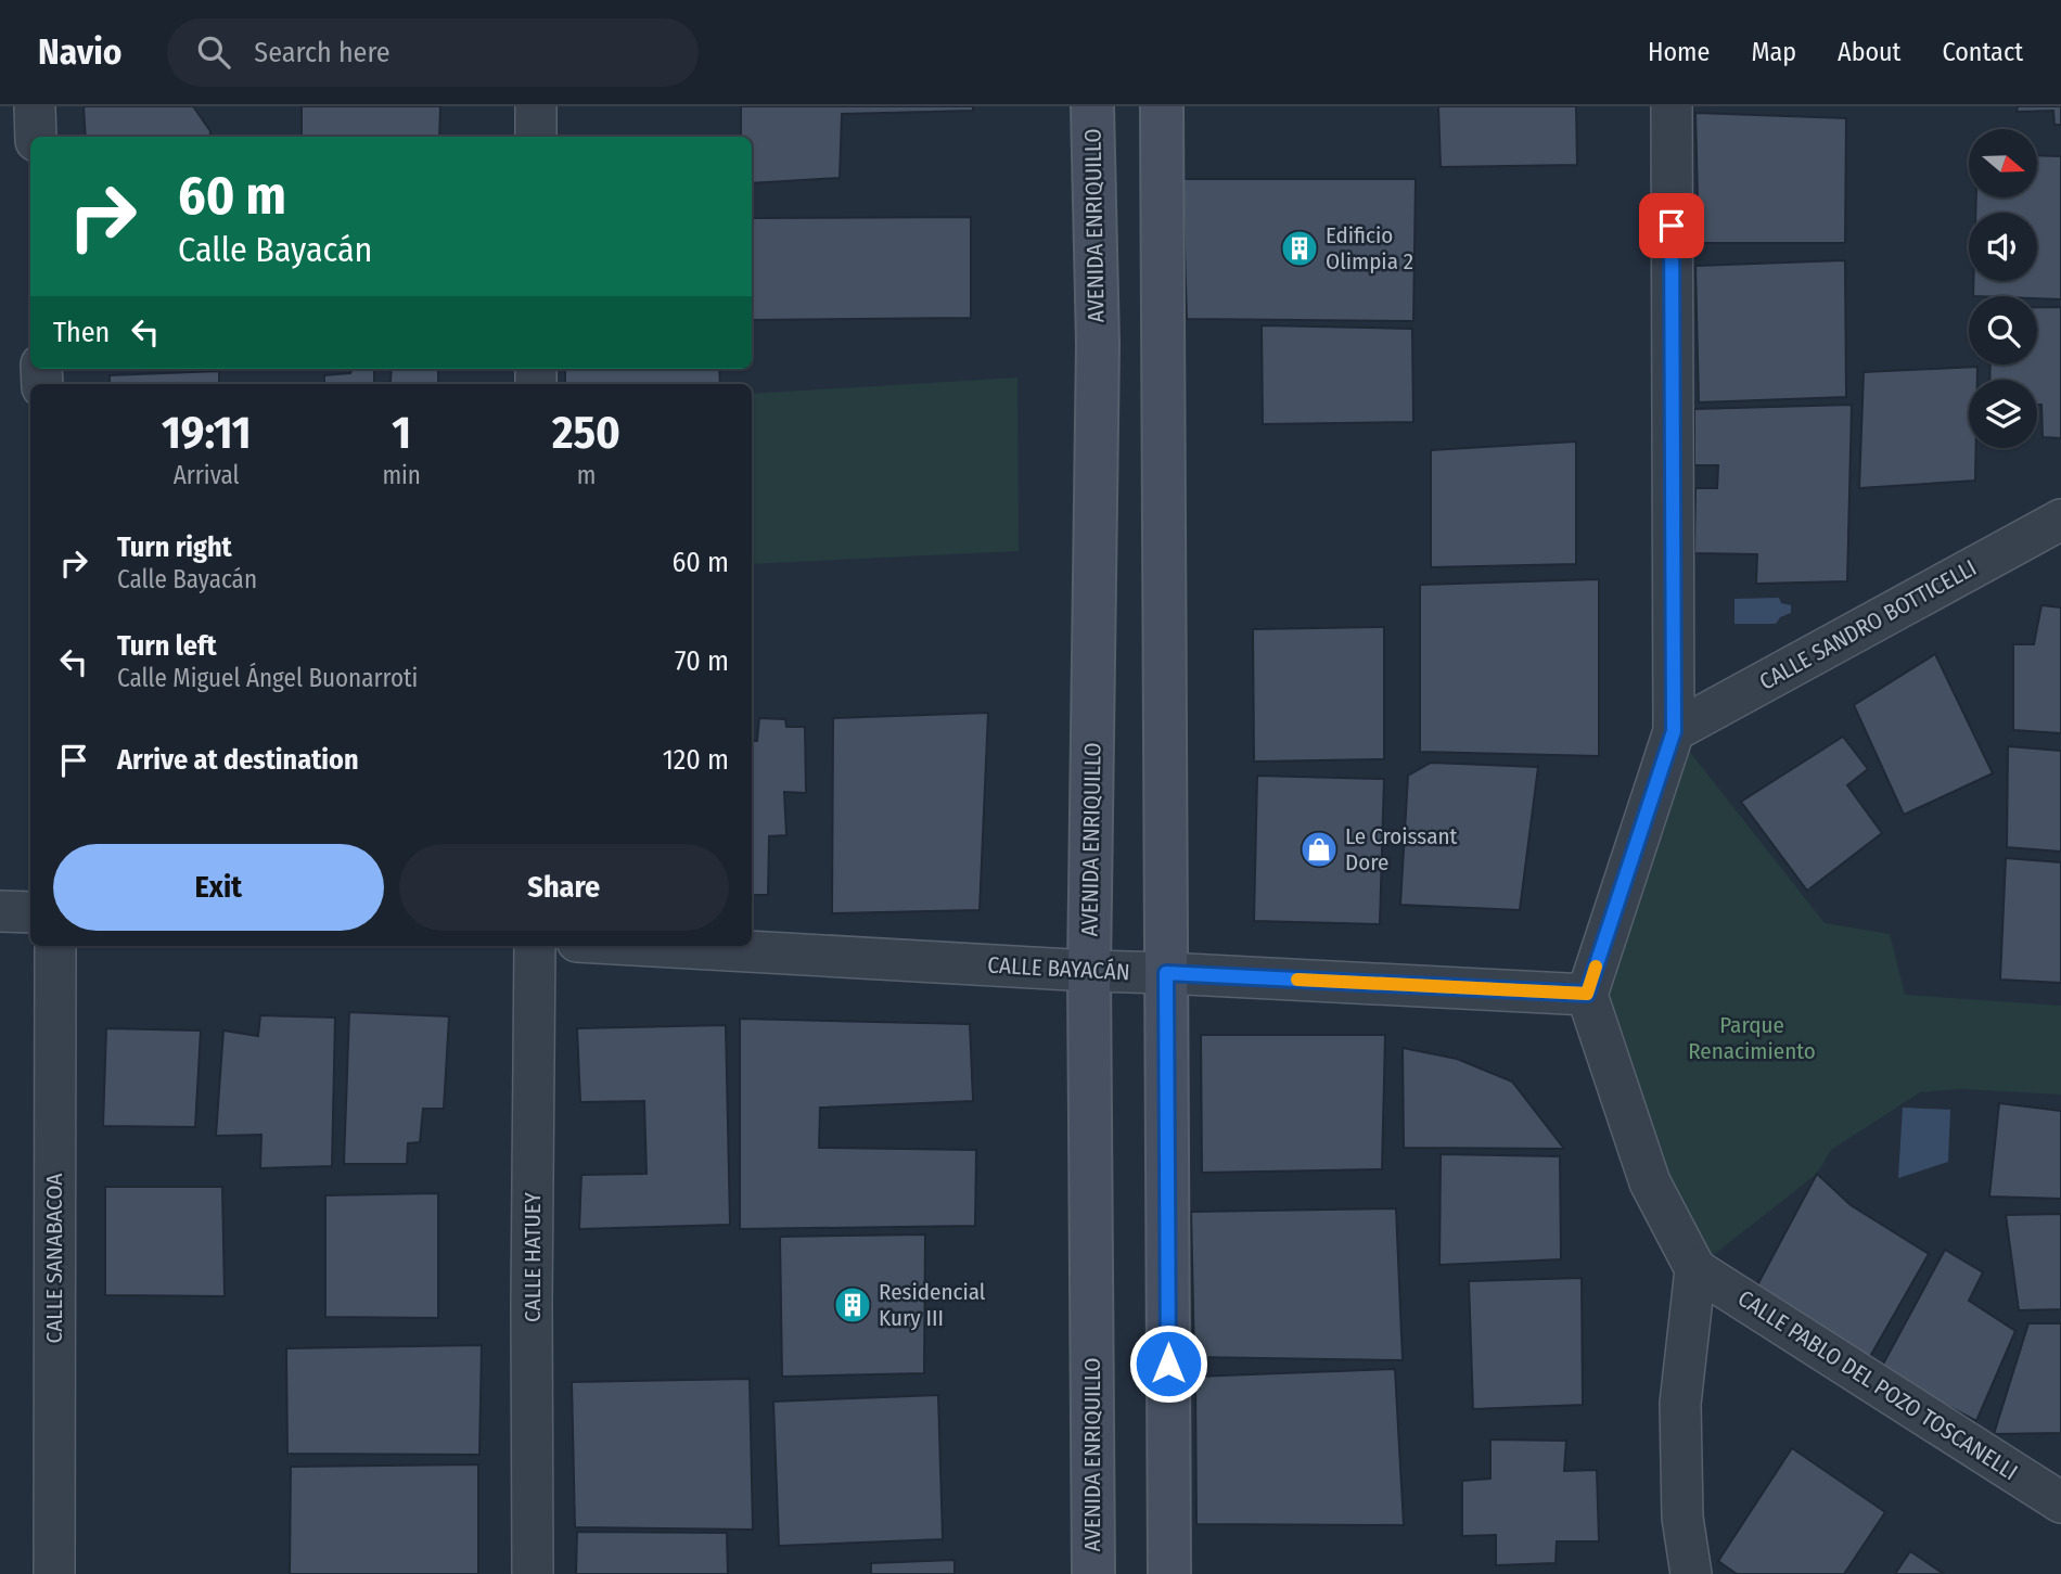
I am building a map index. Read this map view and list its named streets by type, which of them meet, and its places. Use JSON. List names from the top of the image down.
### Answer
{
  "streets": {
    "main road": ["AVENIDA ENRIQUILLO"],
    "street": [
      "CALLE SANDRO BOTTICELLI",
      "CALLE BAYACÁN",
      "CALLE HATUEY",
      "CALLE SANABACOA",
      "CALLE PABLO DEL POZO TOSCANELLI"
    ]
  },
  "crossings": [
    ["AVENIDA ENRIQUILLO", "CALLE BAYACÁN"]
  ],
  "parks": ["Parque Renacimiento"],
  "places": {
    "building": ["Edificio Olimpia 2", "Residencial Kury III"],
    "shop": ["Le Croissant Dore"]
  },
  "north": "right",
  "page": {
    "header": "Navio",
    "search": "Search here",
    "nav": [
      "Home",
      "Map",
      "About",
      "Contact"
    ],
    "turn": ["60 m", "Calle Bayacán"],
    "then": "Then",
    "eta": [
      "19:11",
      "Arrival",
      "1",
      "min",
      "250",
      "m"
    ],
    "list": [
      {
        "name": "Turn right",
        "note": "Calle Bayacán",
        "value": "60 m"
      },
      {
        "name": "Turn left",
        "note": "Calle Miguel Ángel Buonarroti",
        "value": "70 m"
      },
      {
        "name": "Arrive at destination",
        "value": "120 m"
      }
    ],
    "buttons": ["Exit", "Share"]
  }
}
